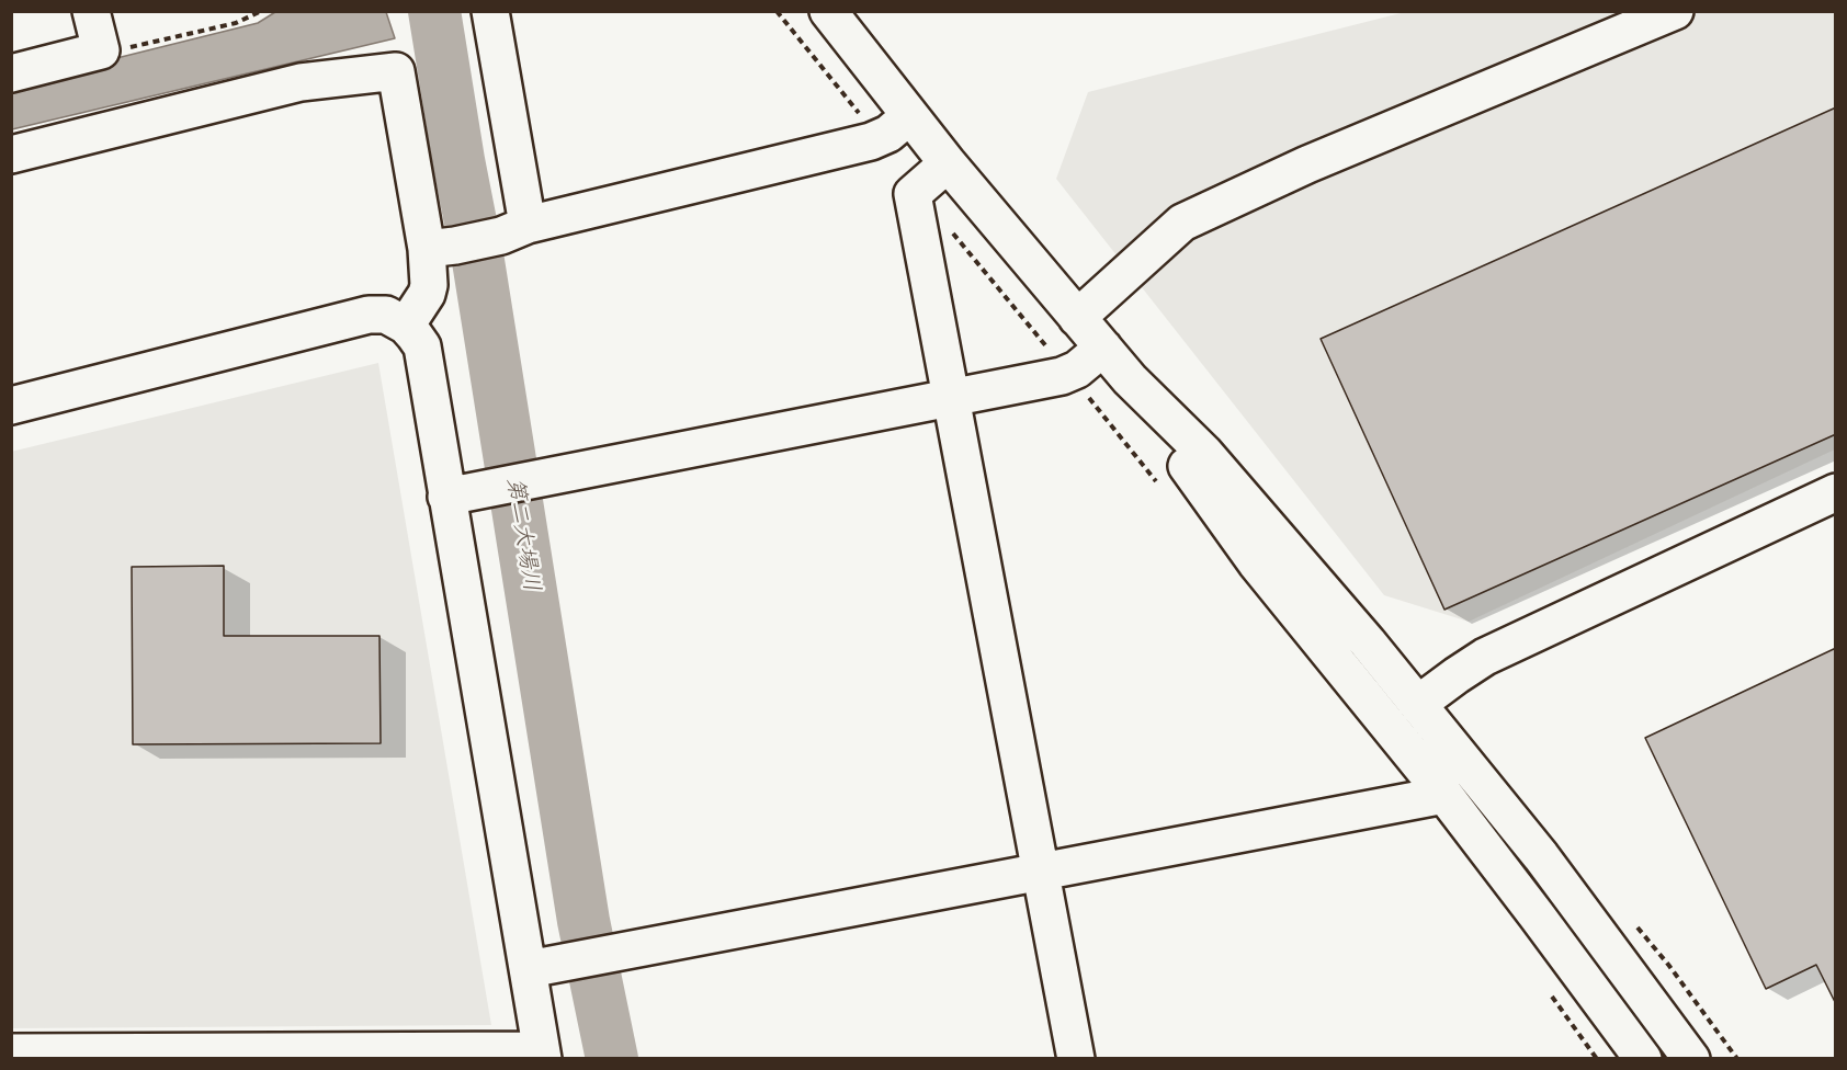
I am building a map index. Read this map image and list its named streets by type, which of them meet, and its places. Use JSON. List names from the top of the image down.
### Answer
{
  "water": ["第二大場川"]
}
